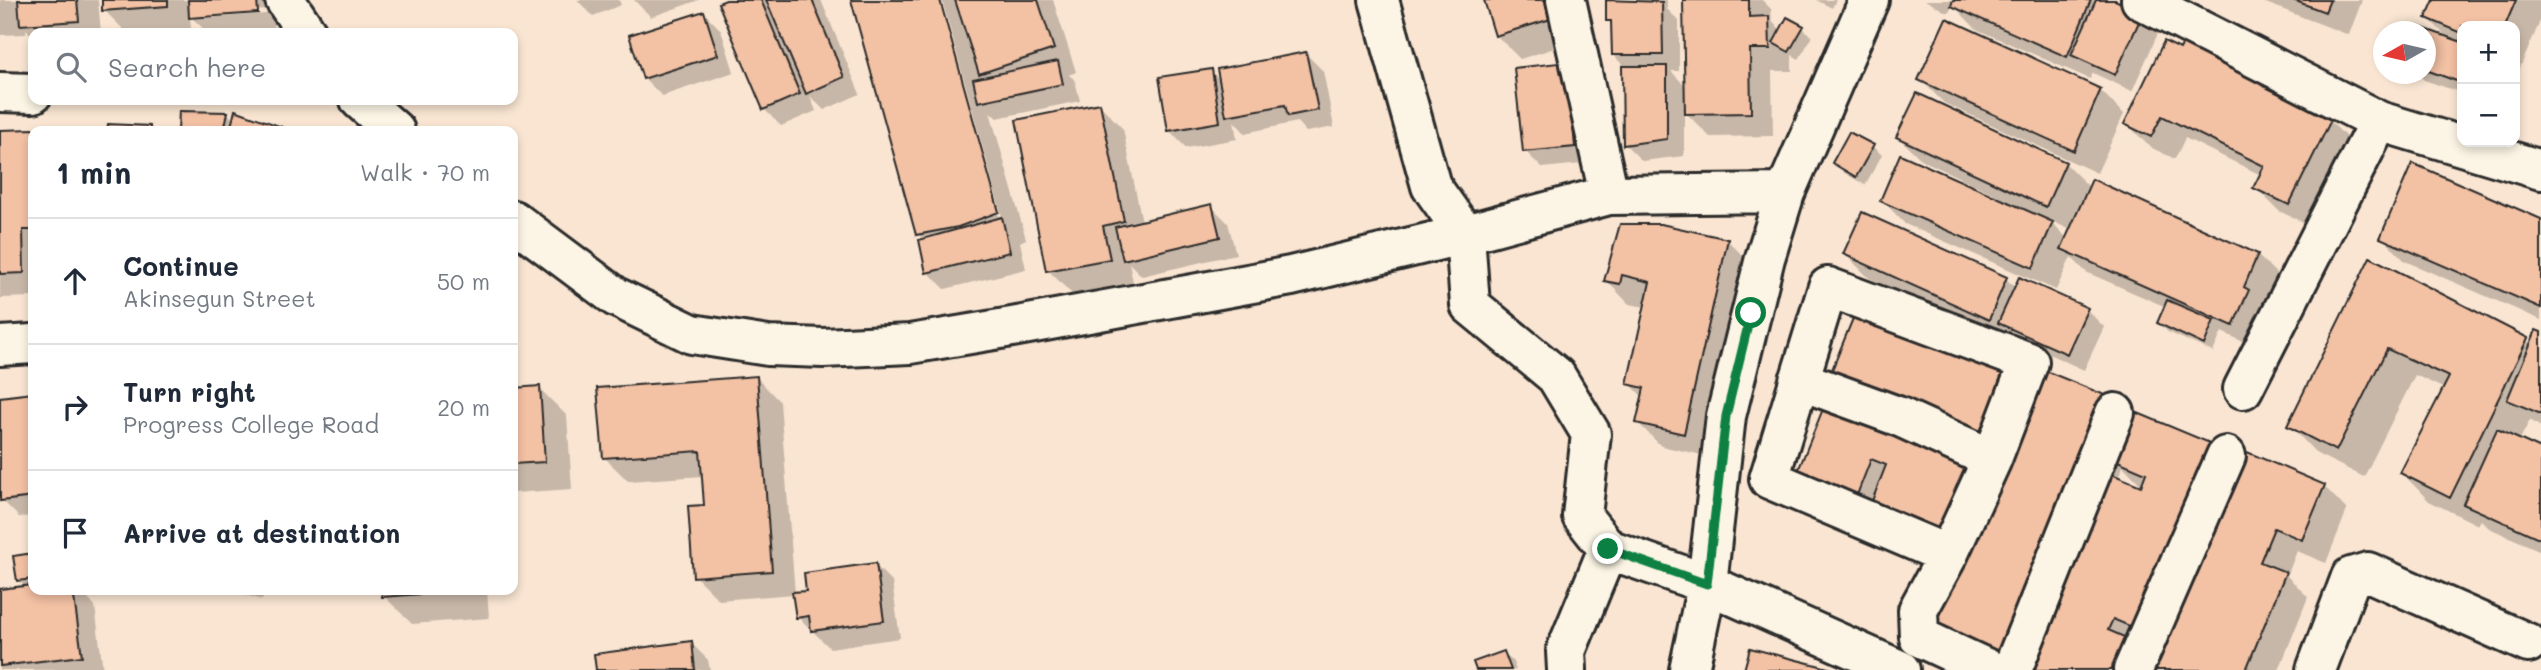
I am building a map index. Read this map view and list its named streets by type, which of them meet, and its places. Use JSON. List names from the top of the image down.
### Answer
{
  "north": "left",
  "page": {
    "map_buttons": ["+", "−"],
    "search": "Search here",
    "heading": ["1 min", "Walk · 70 m"],
    "list": [
      ["Continue", "Akinsegun Street", "50 m"],
      ["Turn right", "Progress College Road", "20 m"],
      "Arrive at destination"
    ]
  }
}
